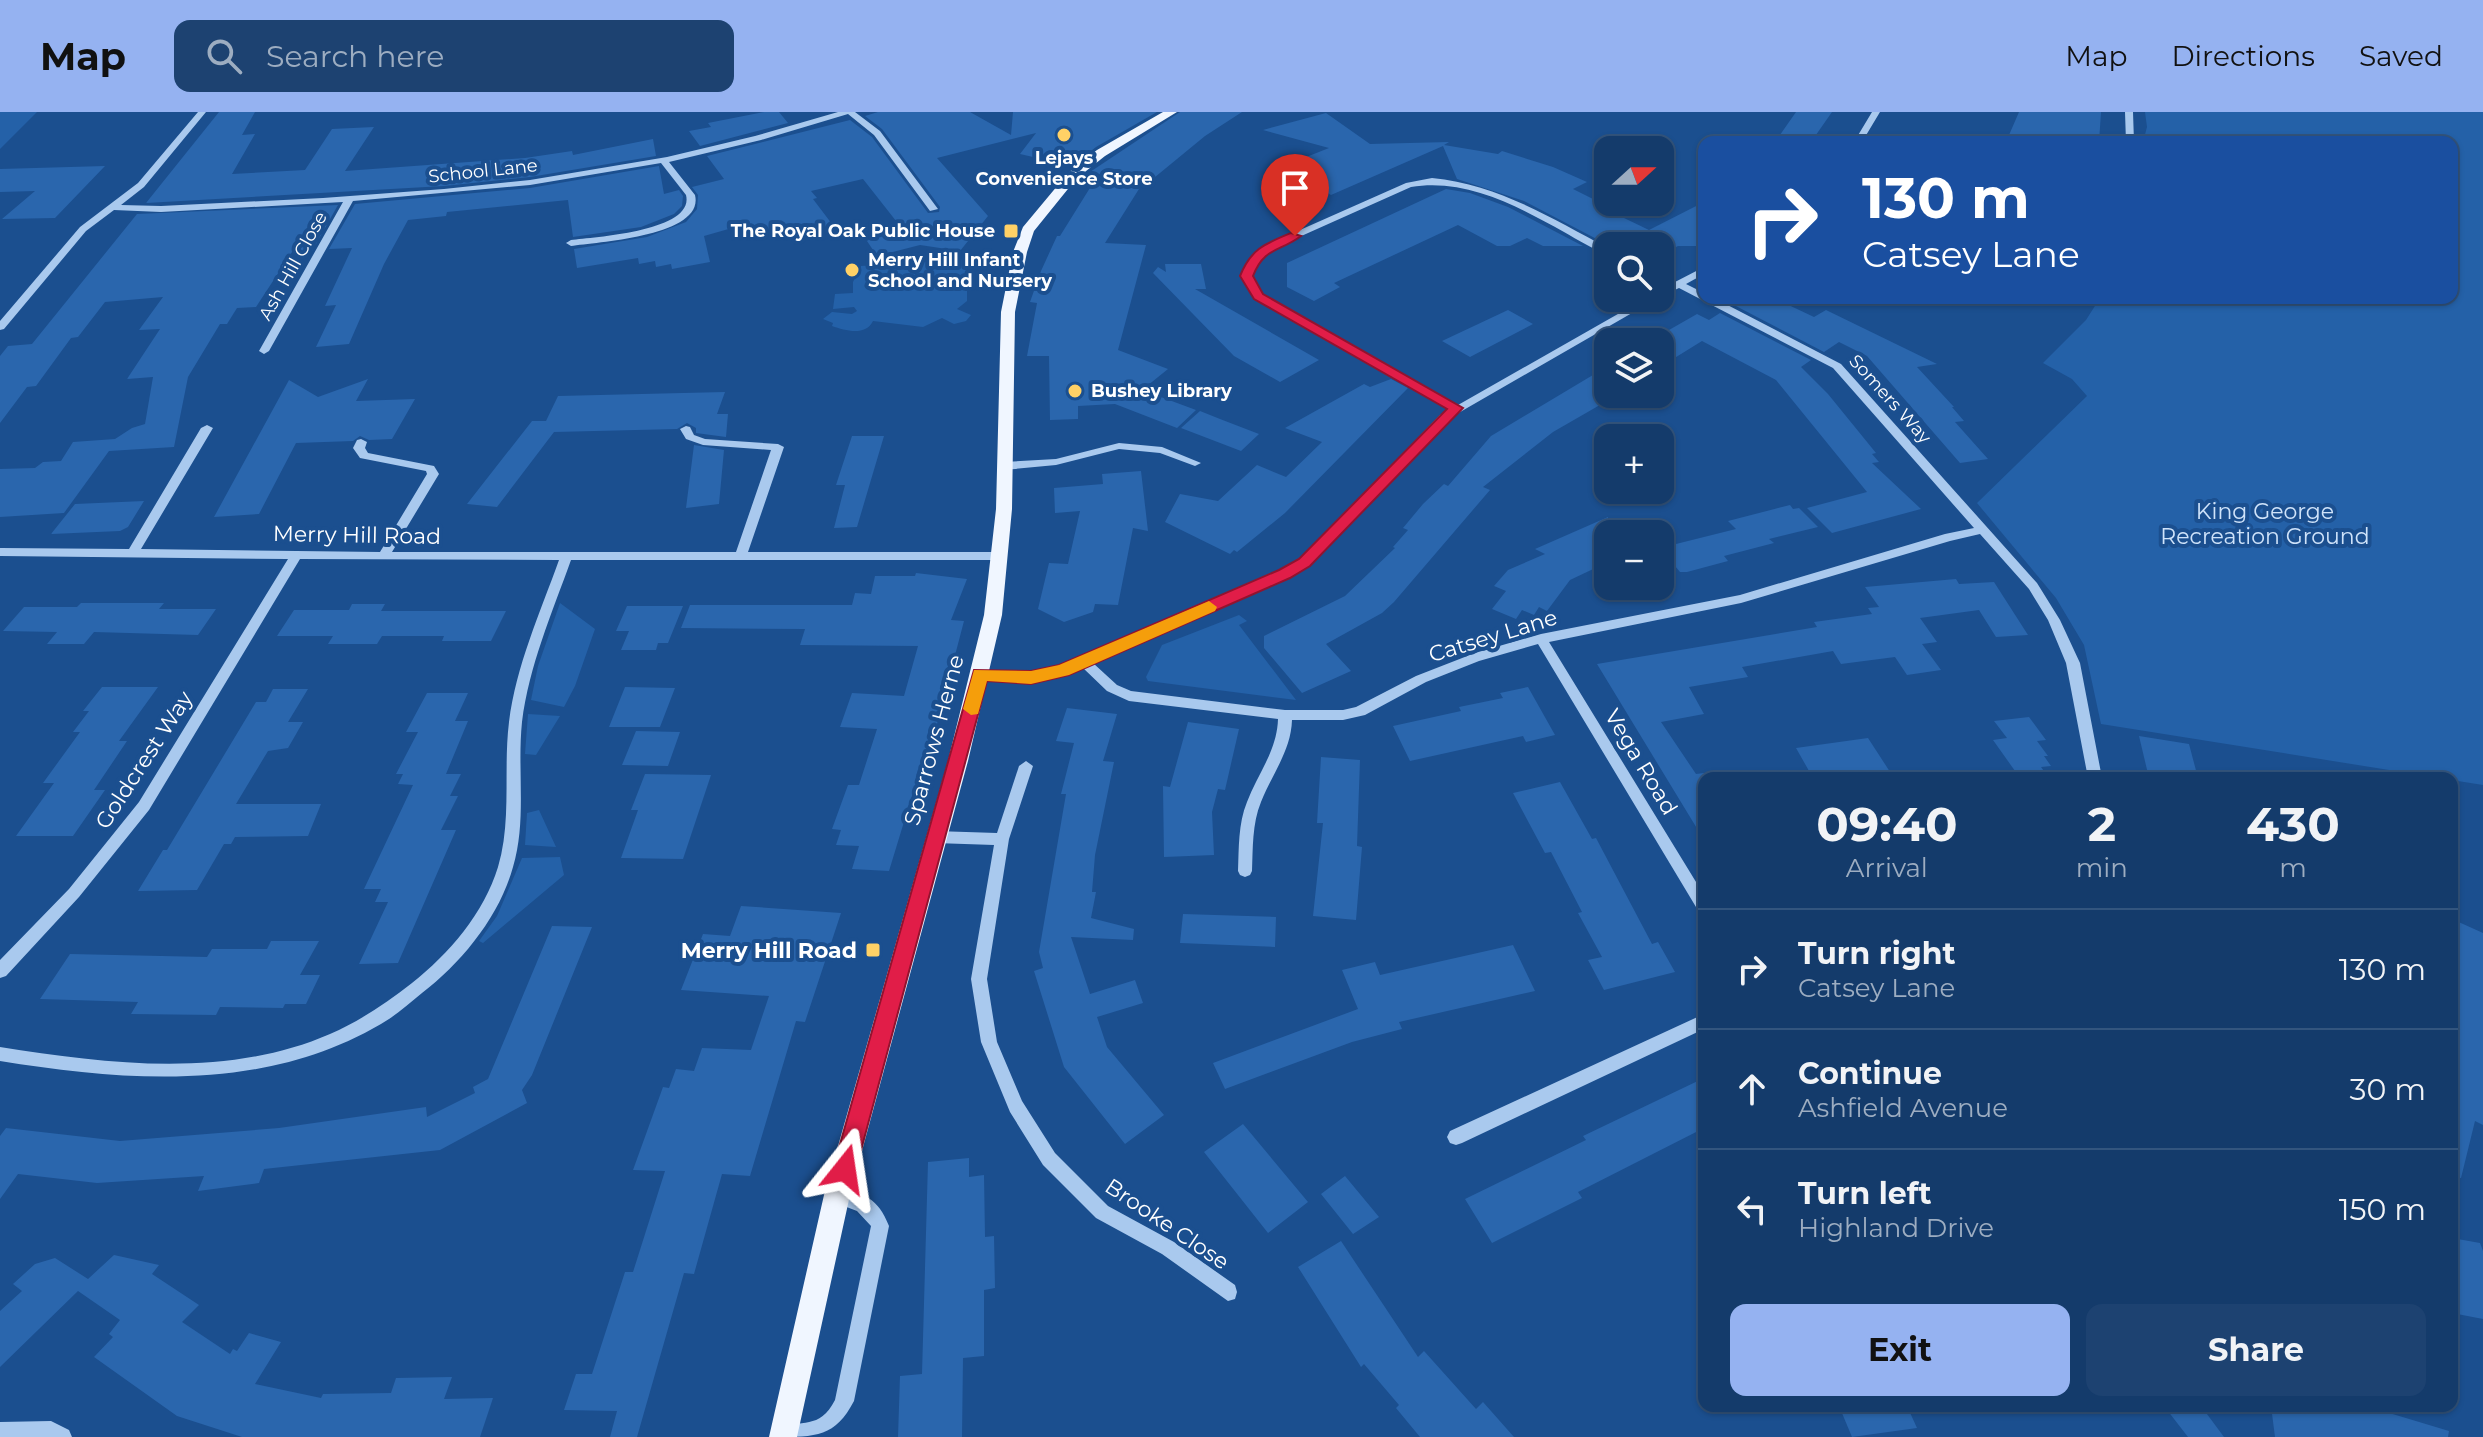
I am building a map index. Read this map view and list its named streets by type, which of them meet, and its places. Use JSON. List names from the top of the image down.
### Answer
{
  "streets": {
    "main road": ["Sparrows Herne"],
    "street": [
      "School Lane",
      "Ash Hill Close",
      "Somers Way",
      "Merry Hill Road",
      "Catsey Lane",
      "Goldcrest Way",
      "Vega Road",
      "Brooke Close"
    ]
  },
  "crossings": [
    ["School Lane", "Ash Hill Close"],
    ["Somers Way", "Catsey Lane"],
    ["Merry Hill Road", "Sparrows Herne"],
    ["Merry Hill Road", "Goldcrest Way"],
    ["Catsey Lane", "Vega Road"]
  ],
  "parks": ["King George Recreation Ground"],
  "places": {
    "other": ["Lejays Convenience Store", "Merry Hill Infant School and Nursery", "Bushey Library"],
    "transit": ["The Royal Oak Public House", "Merry Hill Road"]
  },
  "north": "right",
  "page": {
    "header": "Map",
    "search": "Search here",
    "nav": ["Map", "Directions", "Saved"],
    "map_buttons": ["+", "−"],
    "turn": ["130 m", "Catsey Lane"],
    "eta": [
      "09:40",
      "Arrival",
      "2",
      "min",
      "430",
      "m"
    ],
    "list": [
      {
        "name": "Turn right",
        "note": "Catsey Lane",
        "value": "130 m"
      },
      {
        "name": "Continue",
        "note": "Ashfield Avenue",
        "value": "30 m"
      },
      {
        "name": "Turn left",
        "note": "Highland Drive",
        "value": "150 m"
      }
    ],
    "buttons": ["Exit", "Share"]
  }
}
